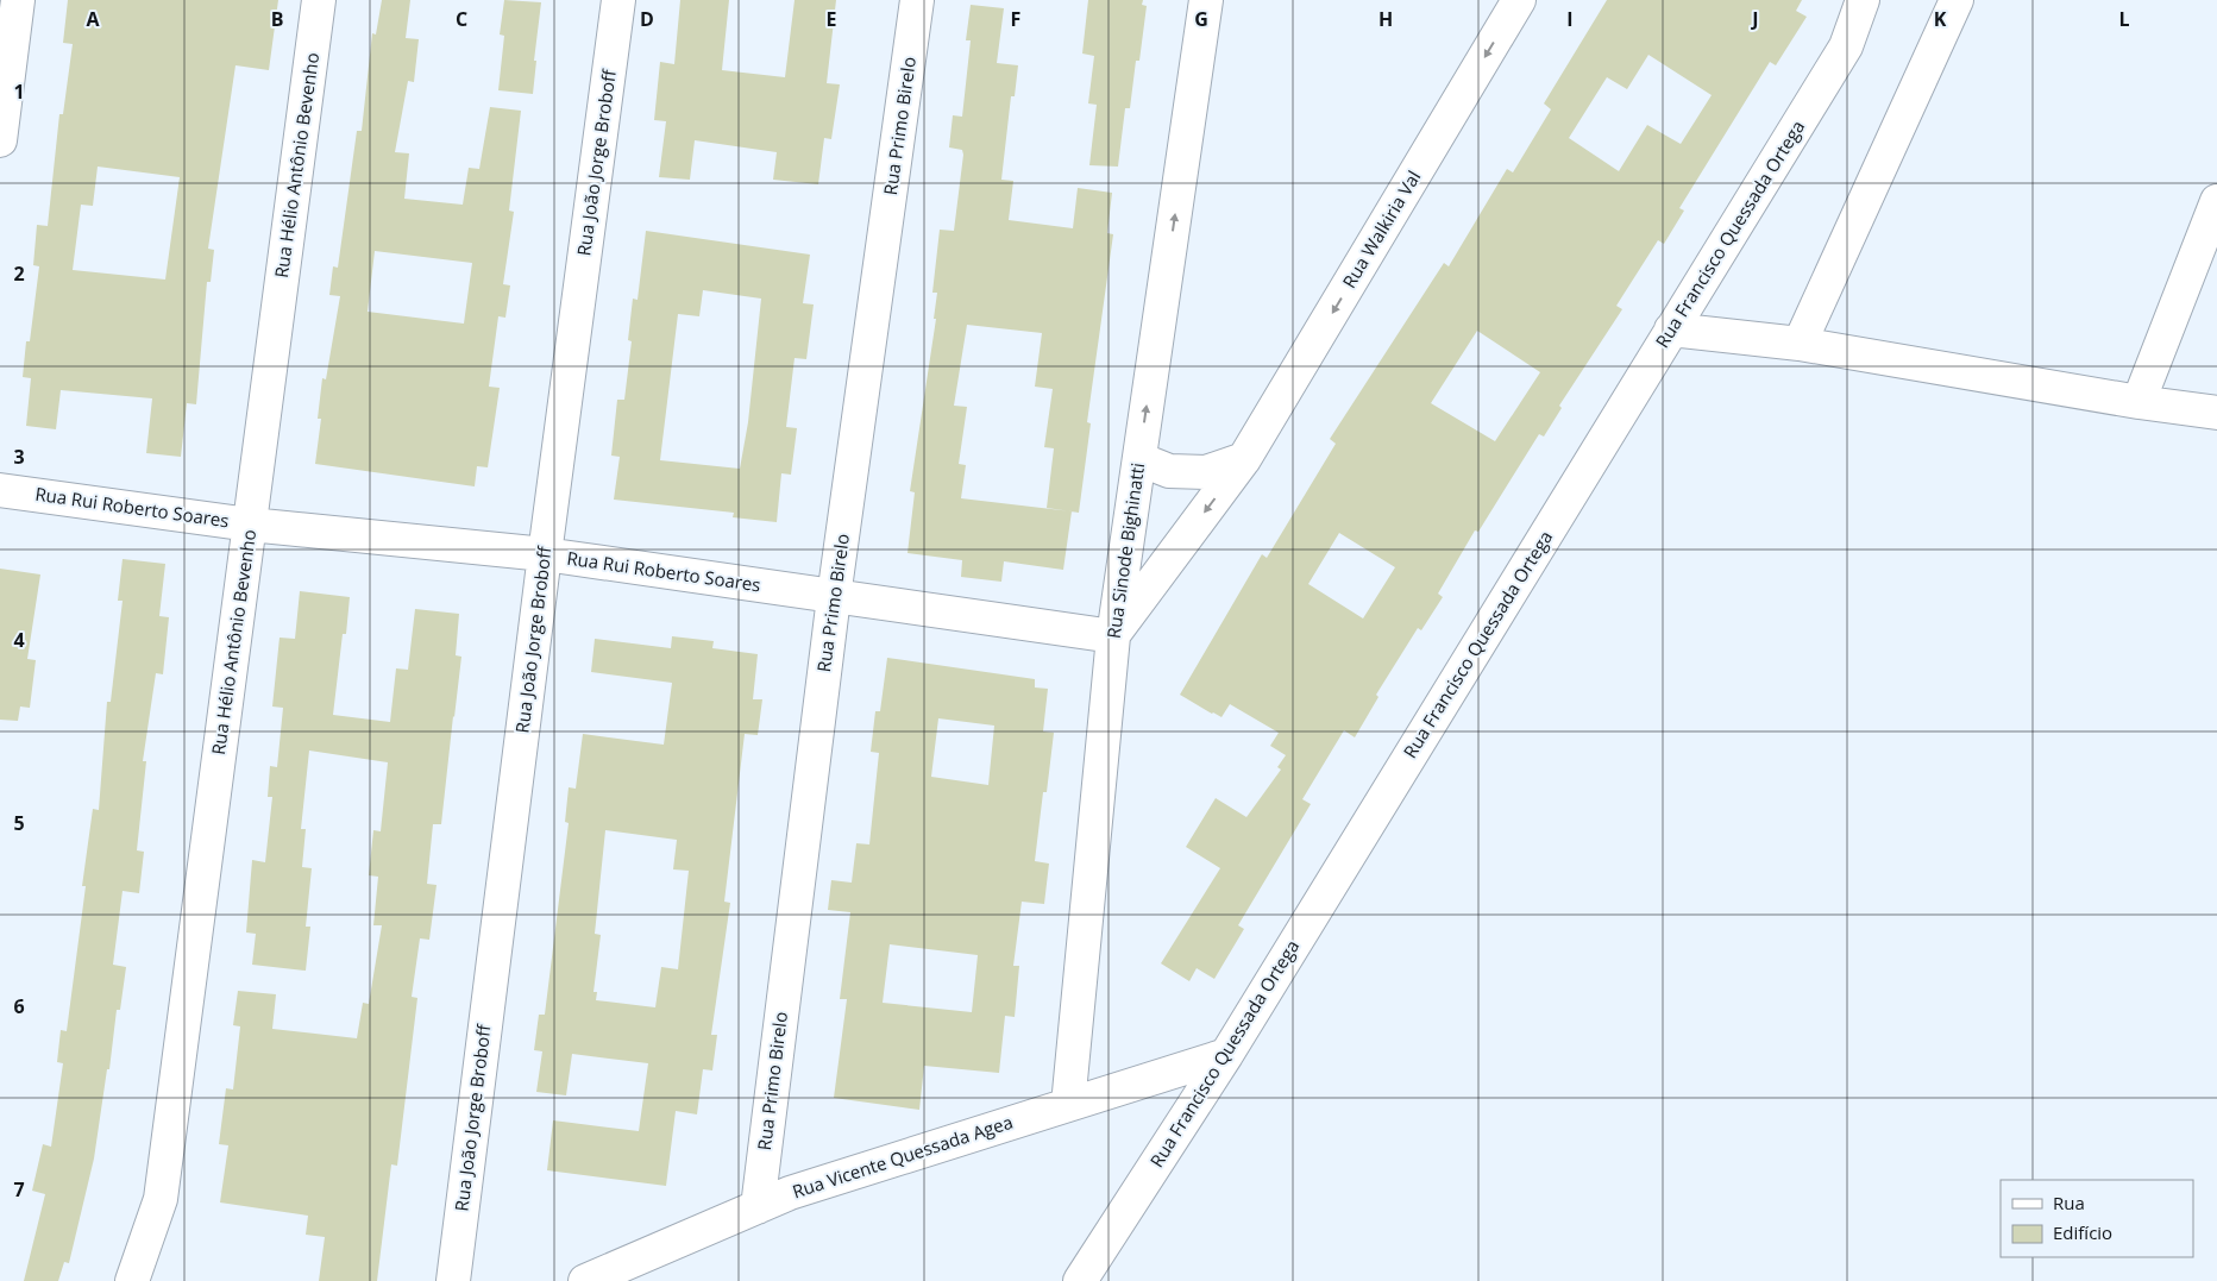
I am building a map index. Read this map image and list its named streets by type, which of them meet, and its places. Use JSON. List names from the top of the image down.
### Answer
{
  "streets": {
    "street": [
      "Rua Primo Birelo",
      "Rua João Jorge Broboff",
      "Rua Hélio Antônio Bevenho",
      "Rua Walkiria Val",
      "Rua Francisco Quessada Ortega",
      "Rua Rui Roberto Soares",
      "Rua Sinode Bighinatti",
      "Rua Vicente Quessada Agea"
    ]
  },
  "crossings": [
    ["Rua Primo Birelo", "Rua Rui Roberto Soares"],
    ["Rua Primo Birelo", "Rua Vicente Quessada Agea"],
    ["Rua João Jorge Broboff", "Rua Rui Roberto Soares"],
    ["Rua Hélio Antônio Bevenho", "Rua Rui Roberto Soares"],
    ["Rua Walkiria Val", "Rua Rui Roberto Soares"],
    ["Rua Walkiria Val", "Rua Sinode Bighinatti"],
    ["Rua Francisco Quessada Ortega", "Rua Vicente Quessada Agea"],
    ["Rua Rui Roberto Soares", "Rua Sinode Bighinatti"],
    ["Rua Sinode Bighinatti", "Rua Vicente Quessada Agea"]
  ],
  "one_way": ["Rua Walkiria Val", "Rua Sinode Bighinatti"],
  "legend": ["Rua", "Edifício"],
  "grid": {
    "columns": [
      "A",
      "B",
      "C",
      "D",
      "E",
      "F",
      "G",
      "H",
      "I",
      "J",
      "K",
      "L"
    ],
    "rows": [
      "1",
      "2",
      "3",
      "4",
      "5",
      "6",
      "7"
    ]
  }
}
